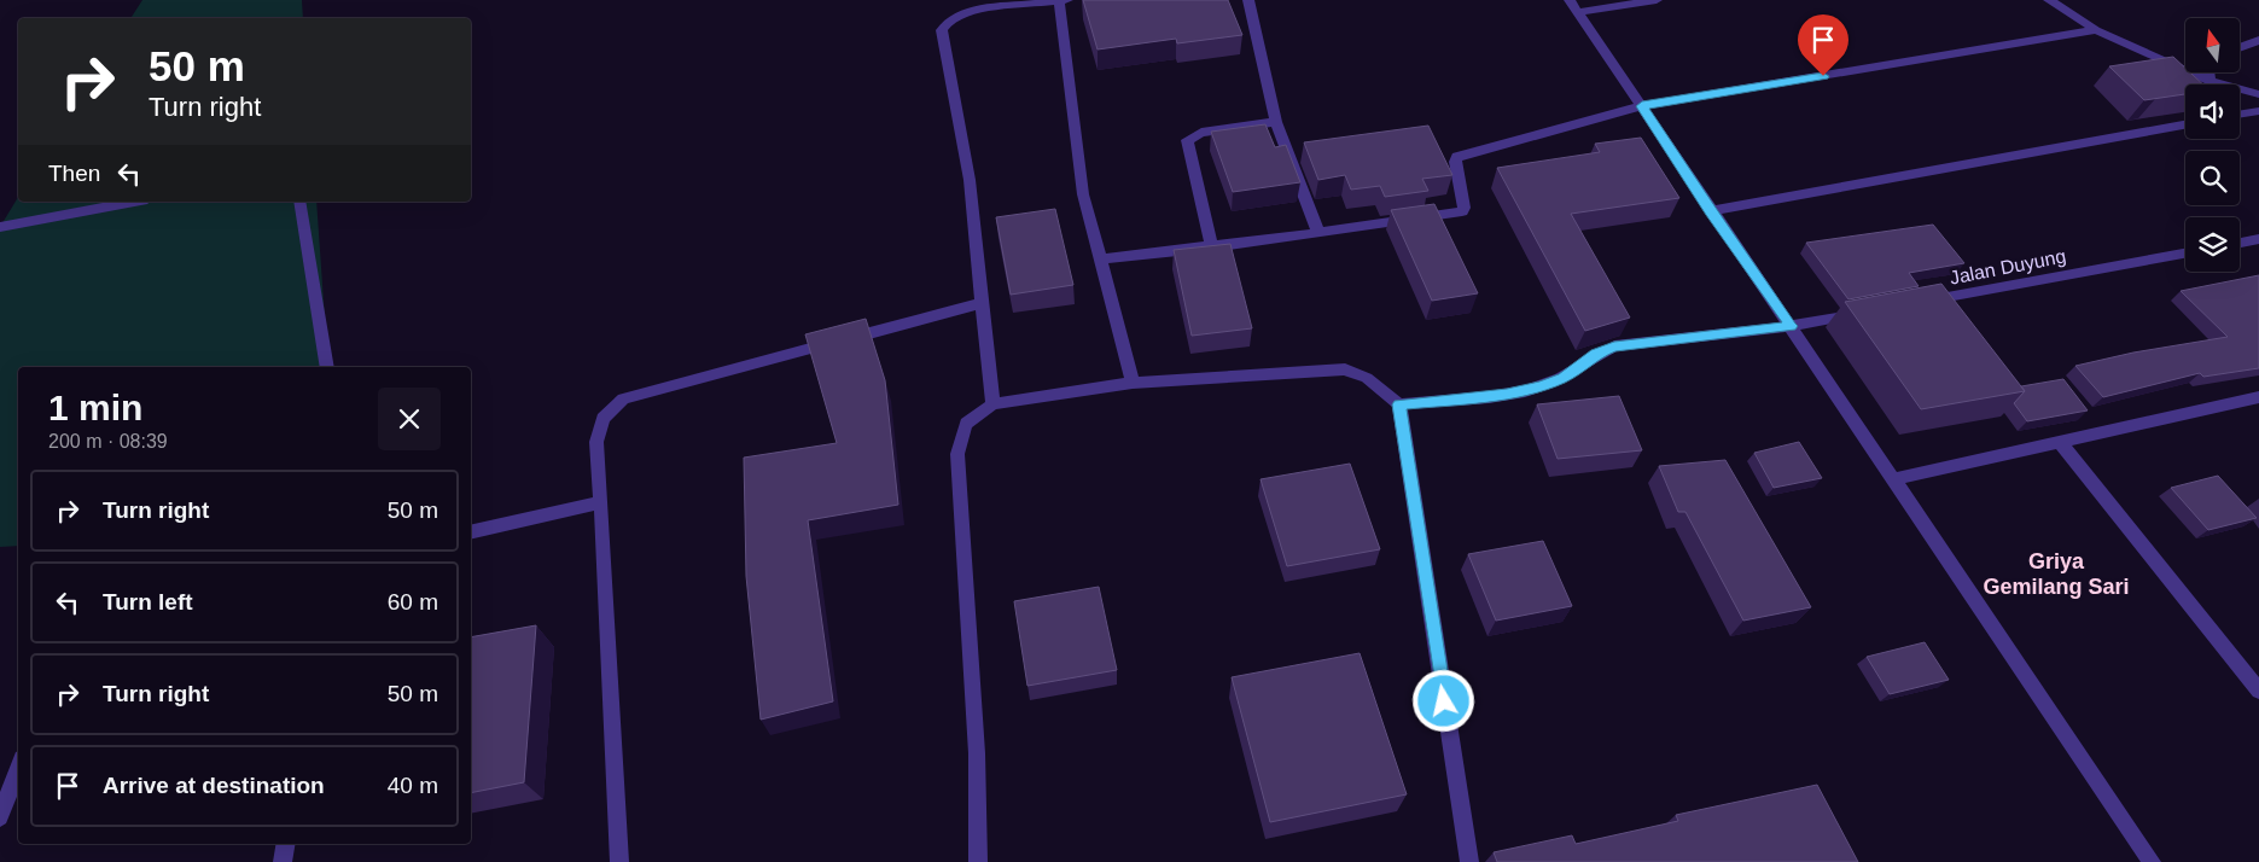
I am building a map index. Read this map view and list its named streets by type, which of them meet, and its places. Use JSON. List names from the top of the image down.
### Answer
{
  "streets": {
    "street": ["Jalan Duyung"]
  },
  "districts": ["Griya Gemilang Sari"],
  "north": "top",
  "page": {
    "turn": ["50 m", "Turn right"],
    "then": "Then",
    "heading": ["1 min", "200 m · 08:39"],
    "list": [
      {
        "name": "Turn right",
        "value": "50 m"
      },
      {
        "name": "Turn left",
        "value": "60 m"
      },
      {
        "name": "Turn right",
        "value": "50 m"
      },
      {
        "name": "Arrive at destination",
        "value": "40 m"
      }
    ]
  }
}
